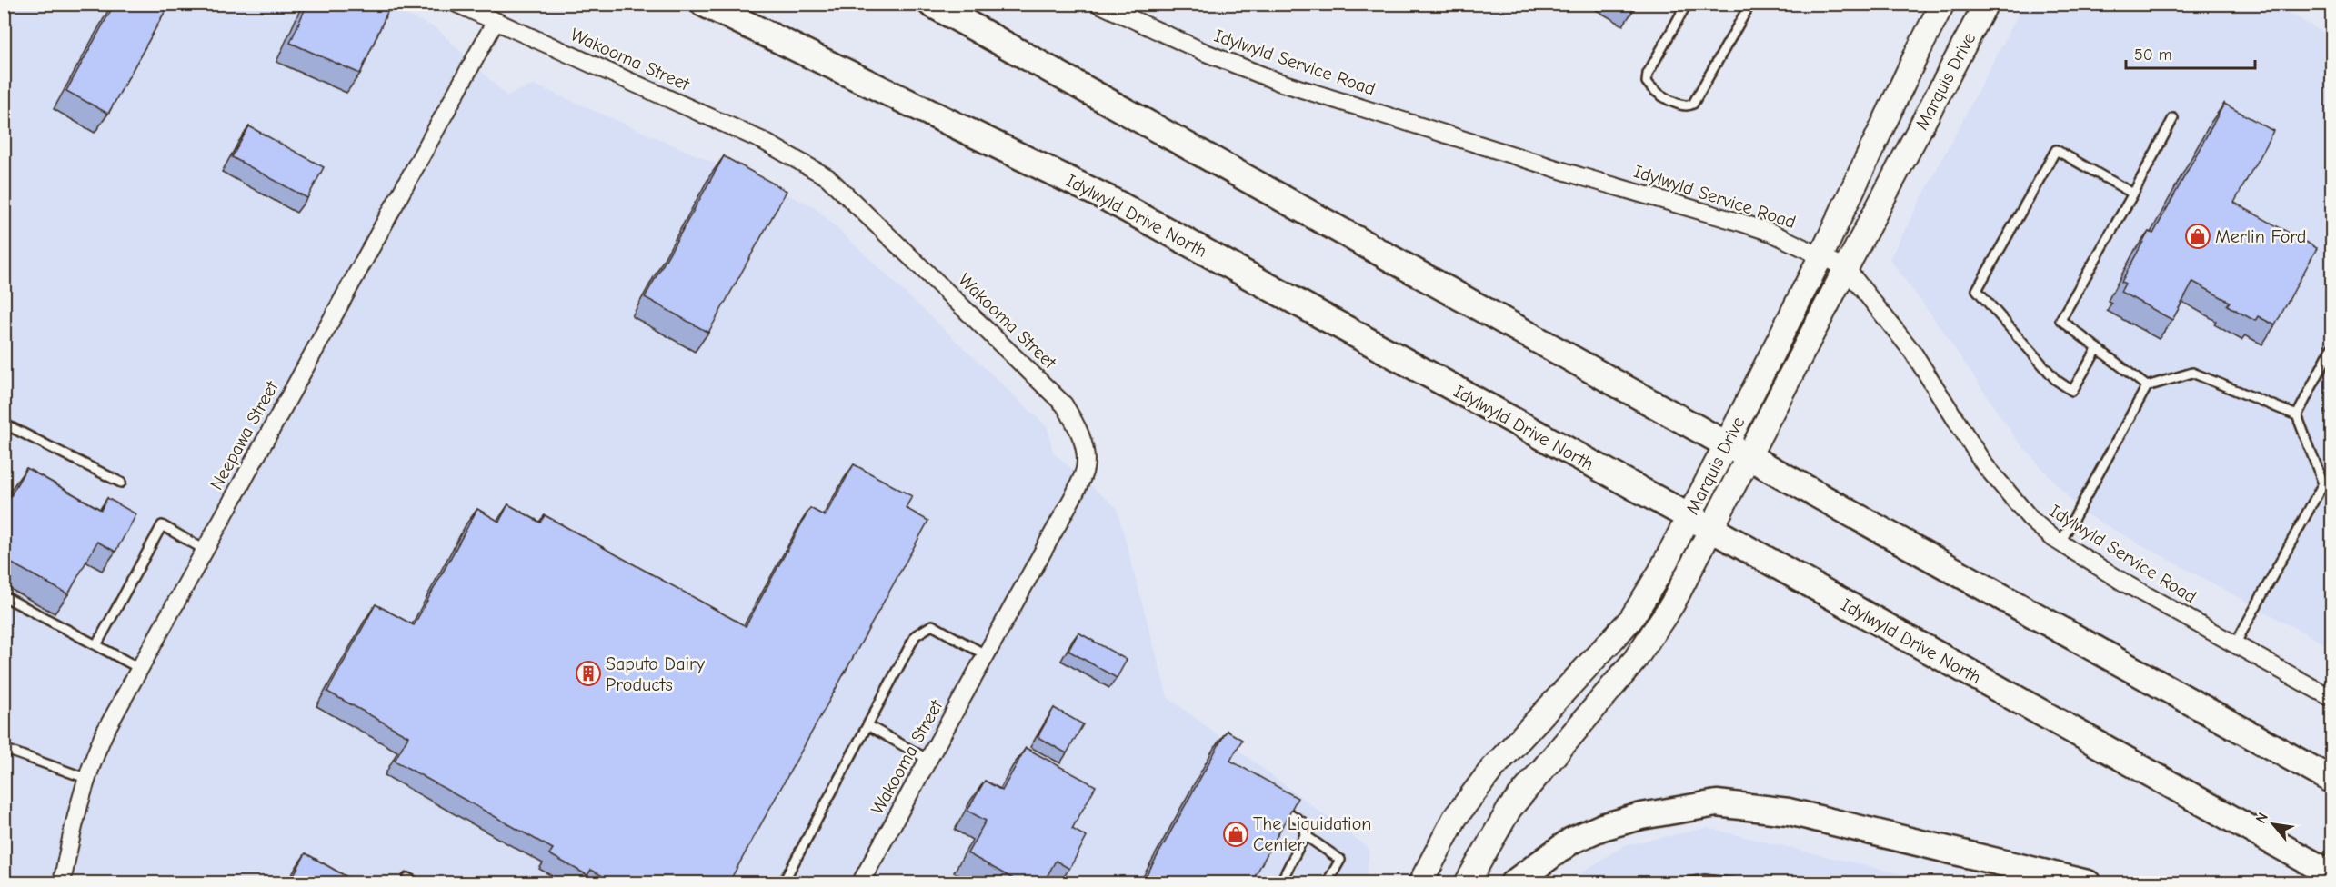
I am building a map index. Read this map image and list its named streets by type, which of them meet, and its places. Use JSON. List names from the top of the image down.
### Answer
{
  "streets": {
    "highway": ["Idylwyld Drive North"],
    "main road": ["Marquis Drive"],
    "street": ["Wakooma Street", "Idylwyld Service Road", "Neepawa Street"]
  },
  "crossings": [
    ["Wakooma Street", "Neepawa Street"],
    ["Idylwyld Service Road", "Marquis Drive"],
    ["Marquis Drive", "Idylwyld Drive North"]
  ],
  "places": {
    "shop": ["Merlin Ford", "The Liquidation Center"],
    "building": ["Saputo Dairy Products"]
  },
  "scale_bar": "50 m",
  "north": "top left"
}
